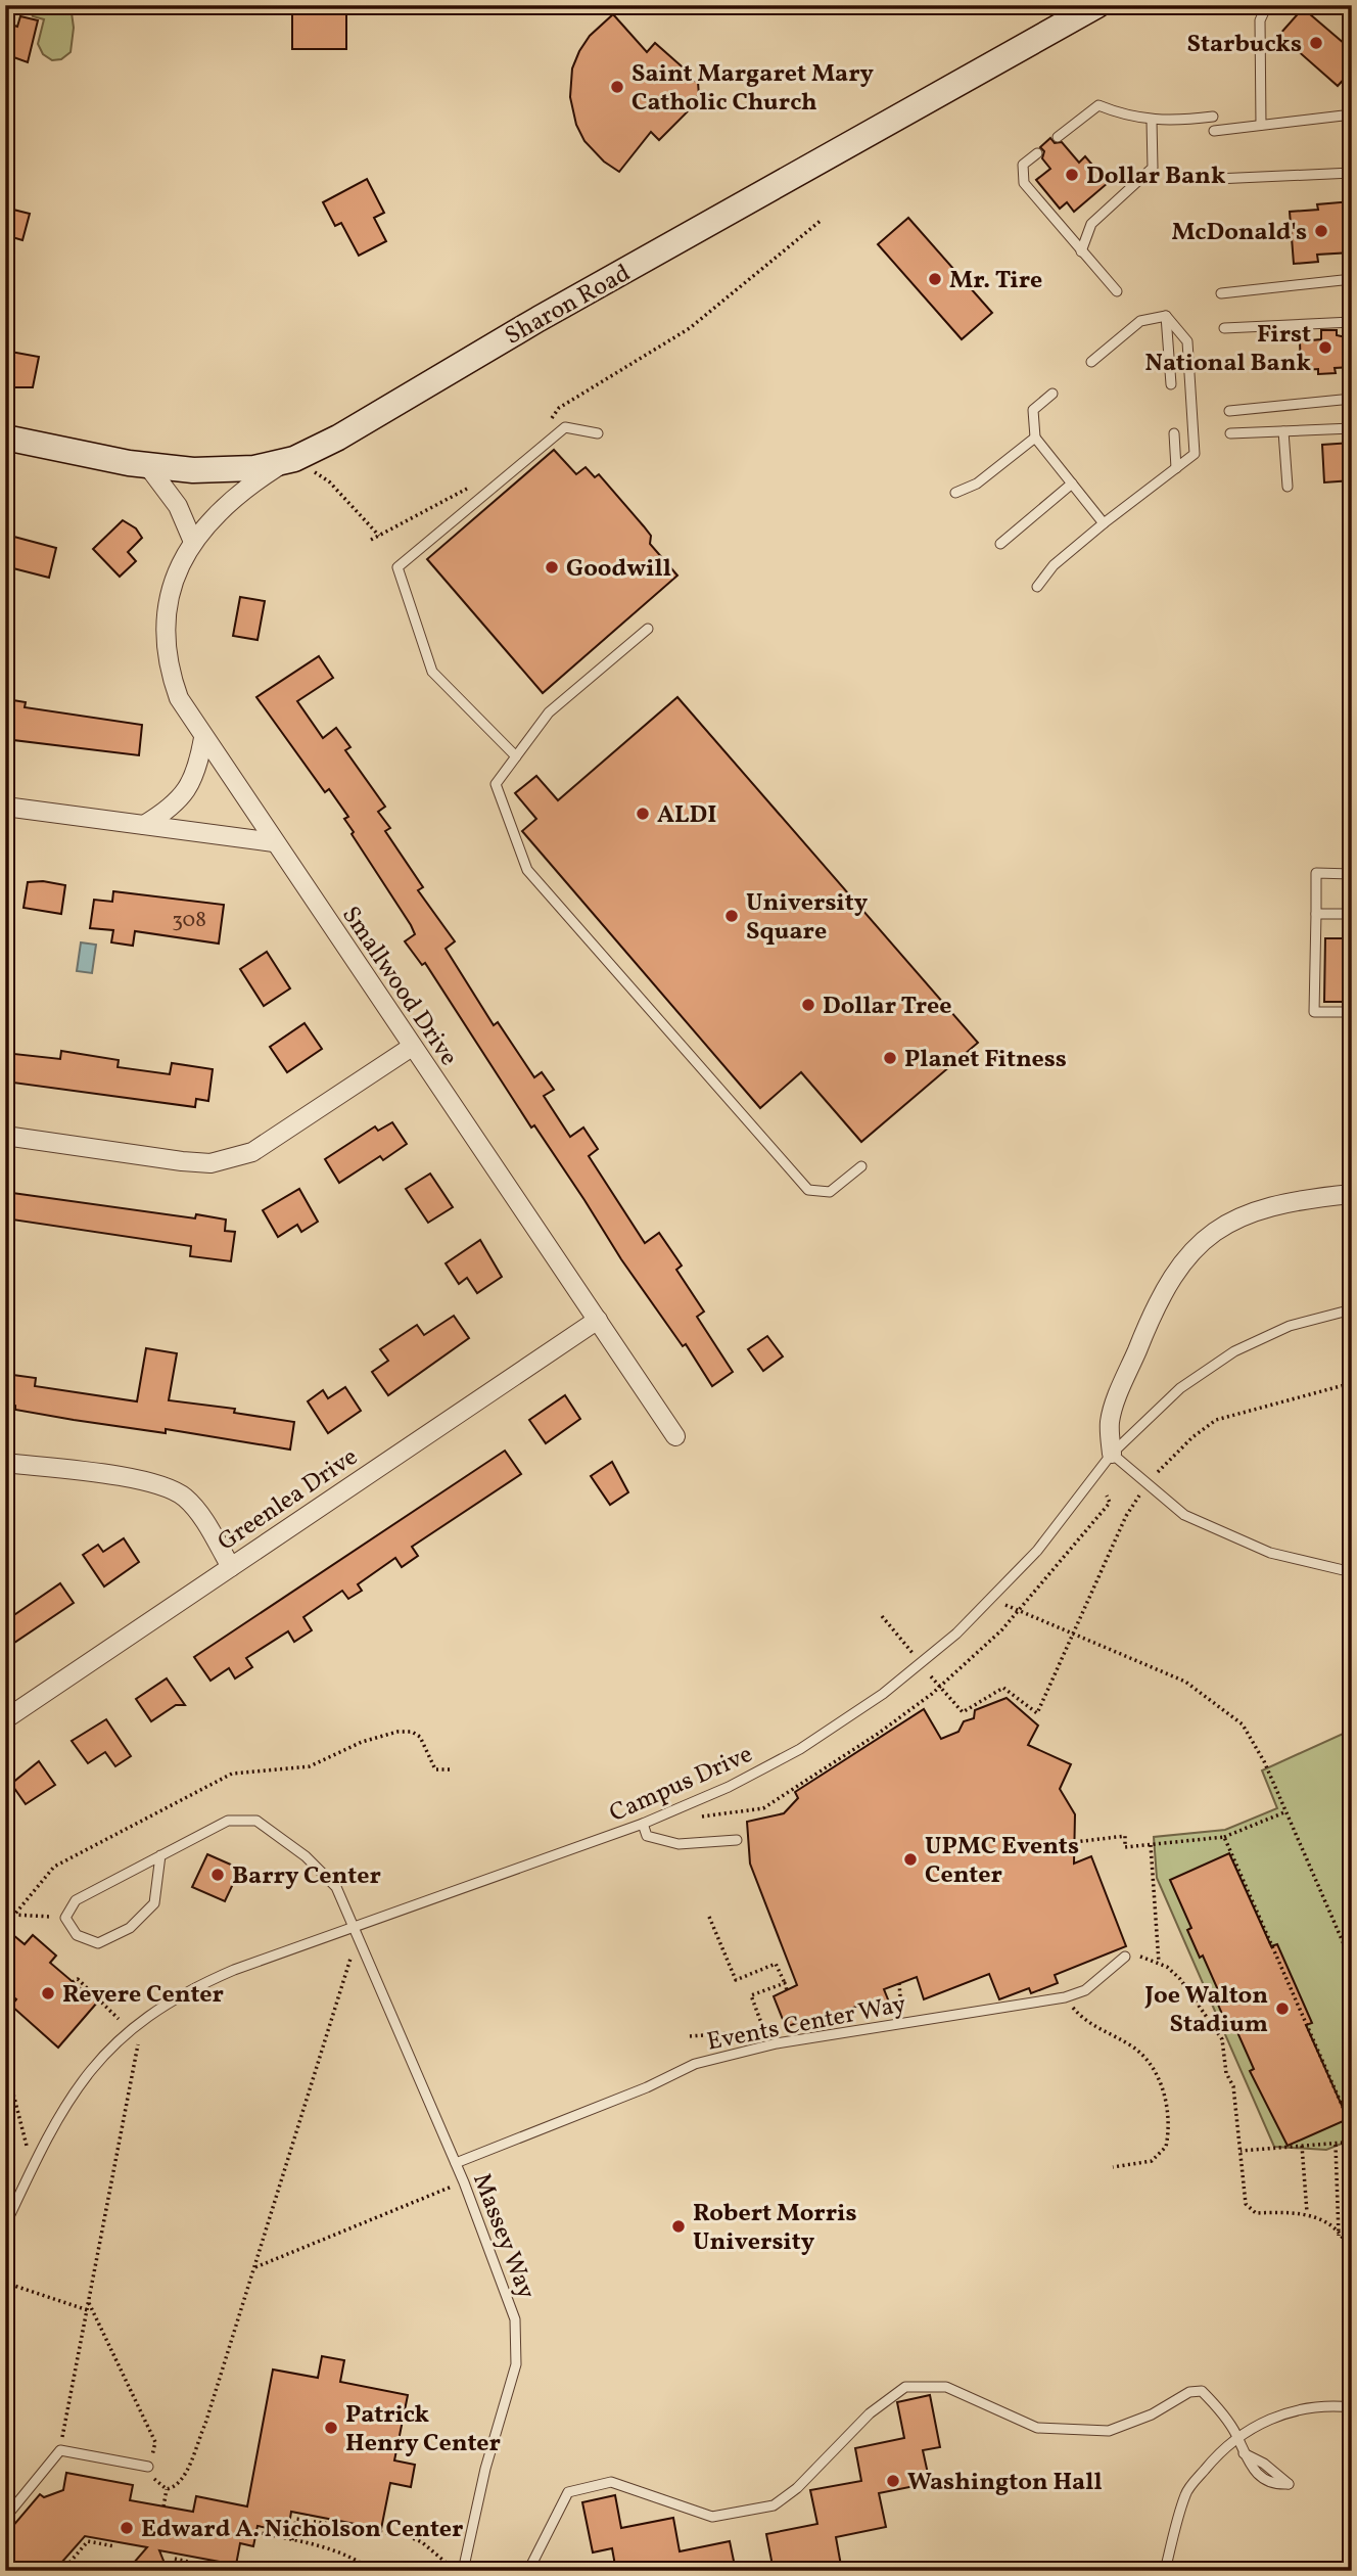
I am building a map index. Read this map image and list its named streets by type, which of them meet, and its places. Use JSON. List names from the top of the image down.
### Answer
{
  "streets": {
    "street": ["Sharon Road", "Smallwood Drive", "Greenlea Drive"],
    "lane": ["Campus Drive", "Events Center Way", "Massey Way"]
  },
  "crossings": [
    ["Sharon Road", "Smallwood Drive"],
    ["Smallwood Drive", "Greenlea Drive"],
    ["Campus Drive", "Massey Way"],
    ["Events Center Way", "Massey Way"]
  ],
  "places": [
    "Starbucks",
    "Saint Margaret Mary Catholic Church",
    "Dollar Bank",
    "McDonald's",
    "Mr. Tire",
    "First National Bank",
    "Goodwill",
    "ALDI",
    "University Square",
    "Dollar Tree",
    "Planet Fitness",
    "UPMC Events Center",
    "Barry Center",
    "Revere Center",
    "Joe Walton Stadium",
    "Robert Morris University",
    "Patrick Henry Center",
    "Washington Hall",
    "Edward A. Nicholson Center"
  ],
  "house_numbers": ["308"]
}
